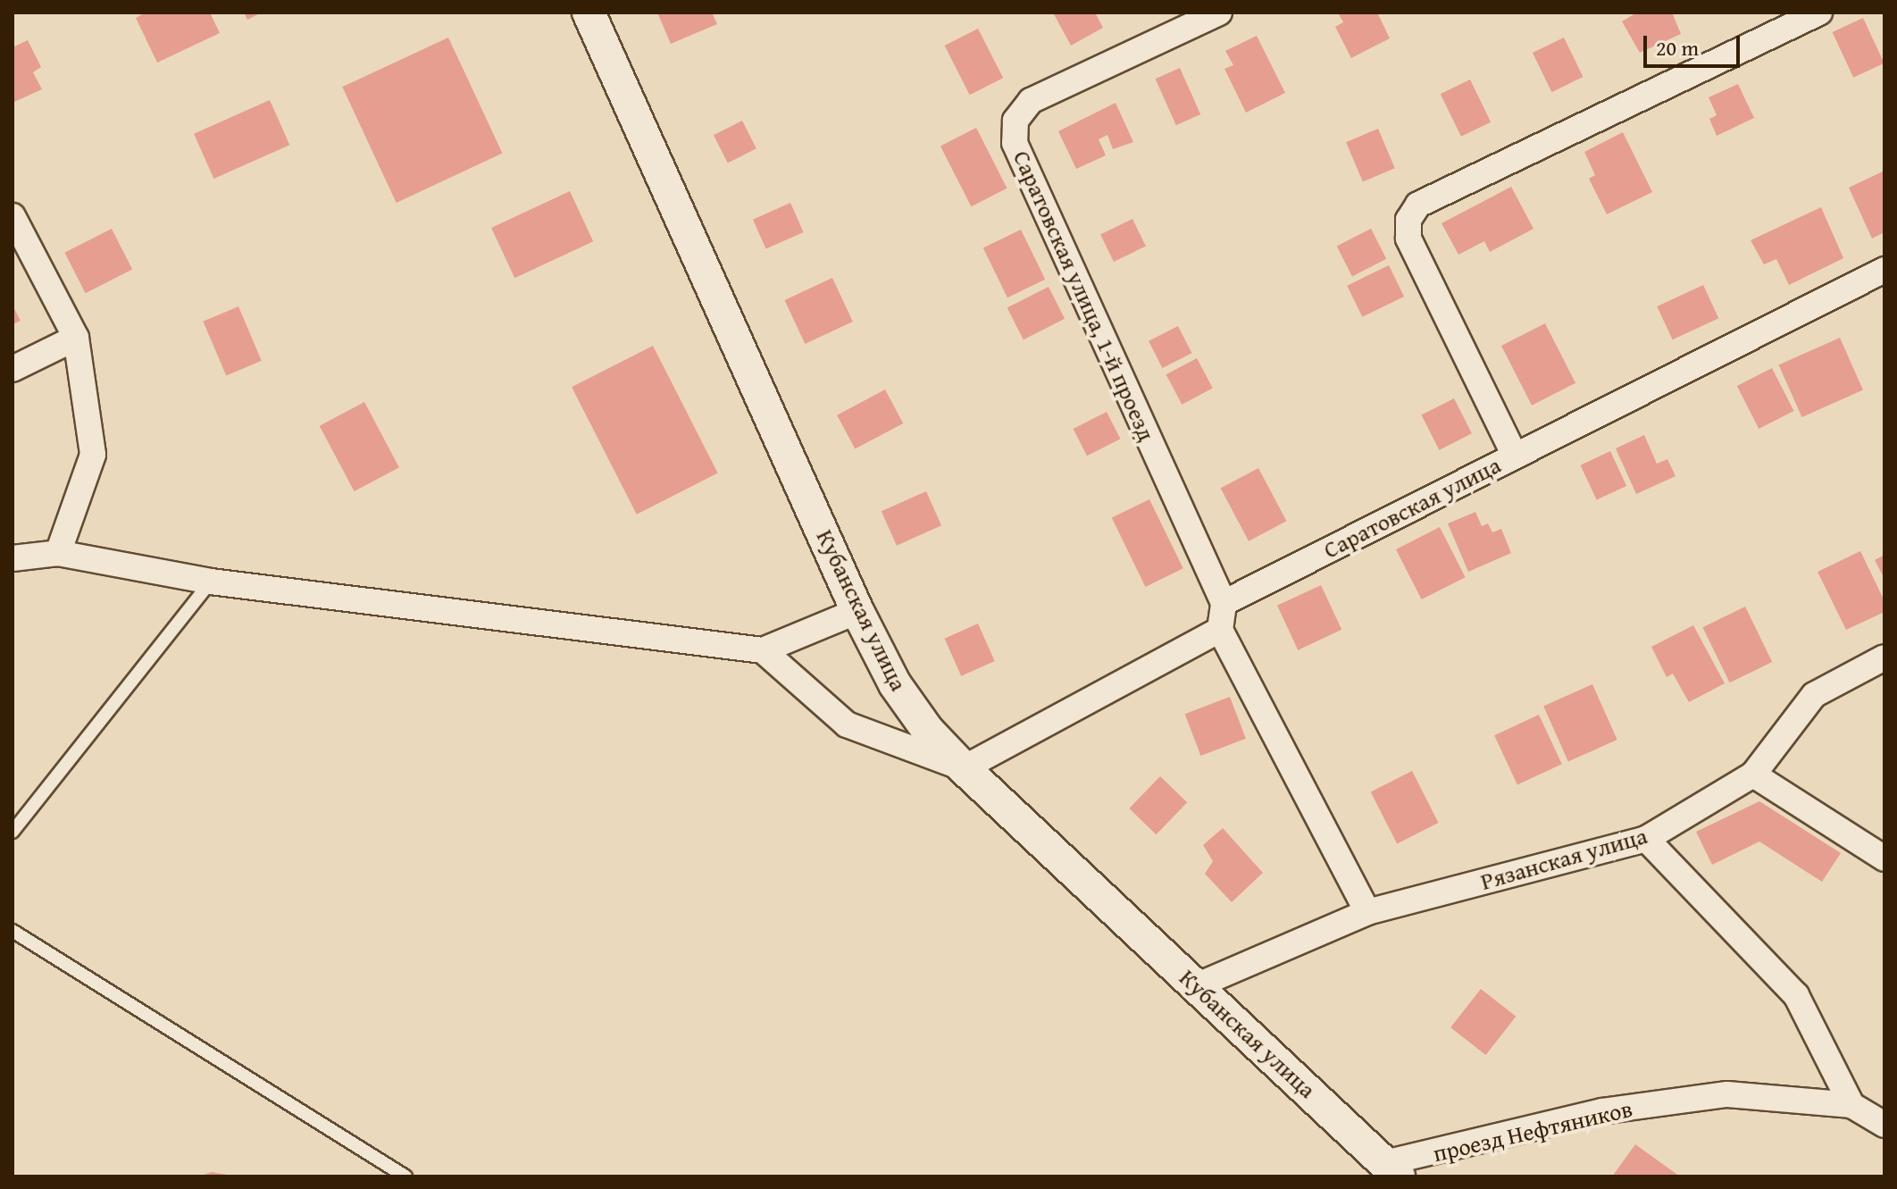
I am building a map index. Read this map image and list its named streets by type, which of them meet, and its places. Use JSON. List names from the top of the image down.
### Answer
{
  "streets": {
    "street": [
      "Саратовская улица, 1-й проезд",
      "Саратовская улица",
      "Кубанская улица",
      "Рязанская улица",
      "проезд Нефтяников"
    ]
  },
  "crossings": [
    ["Саратовская улица, 1-й проезд", "Саратовская улица"],
    ["Кубанская улица", "Рязанская улица"],
    ["Кубанская улица", "проезд Нефтяников"]
  ],
  "scale_bar": "20 m"
}
